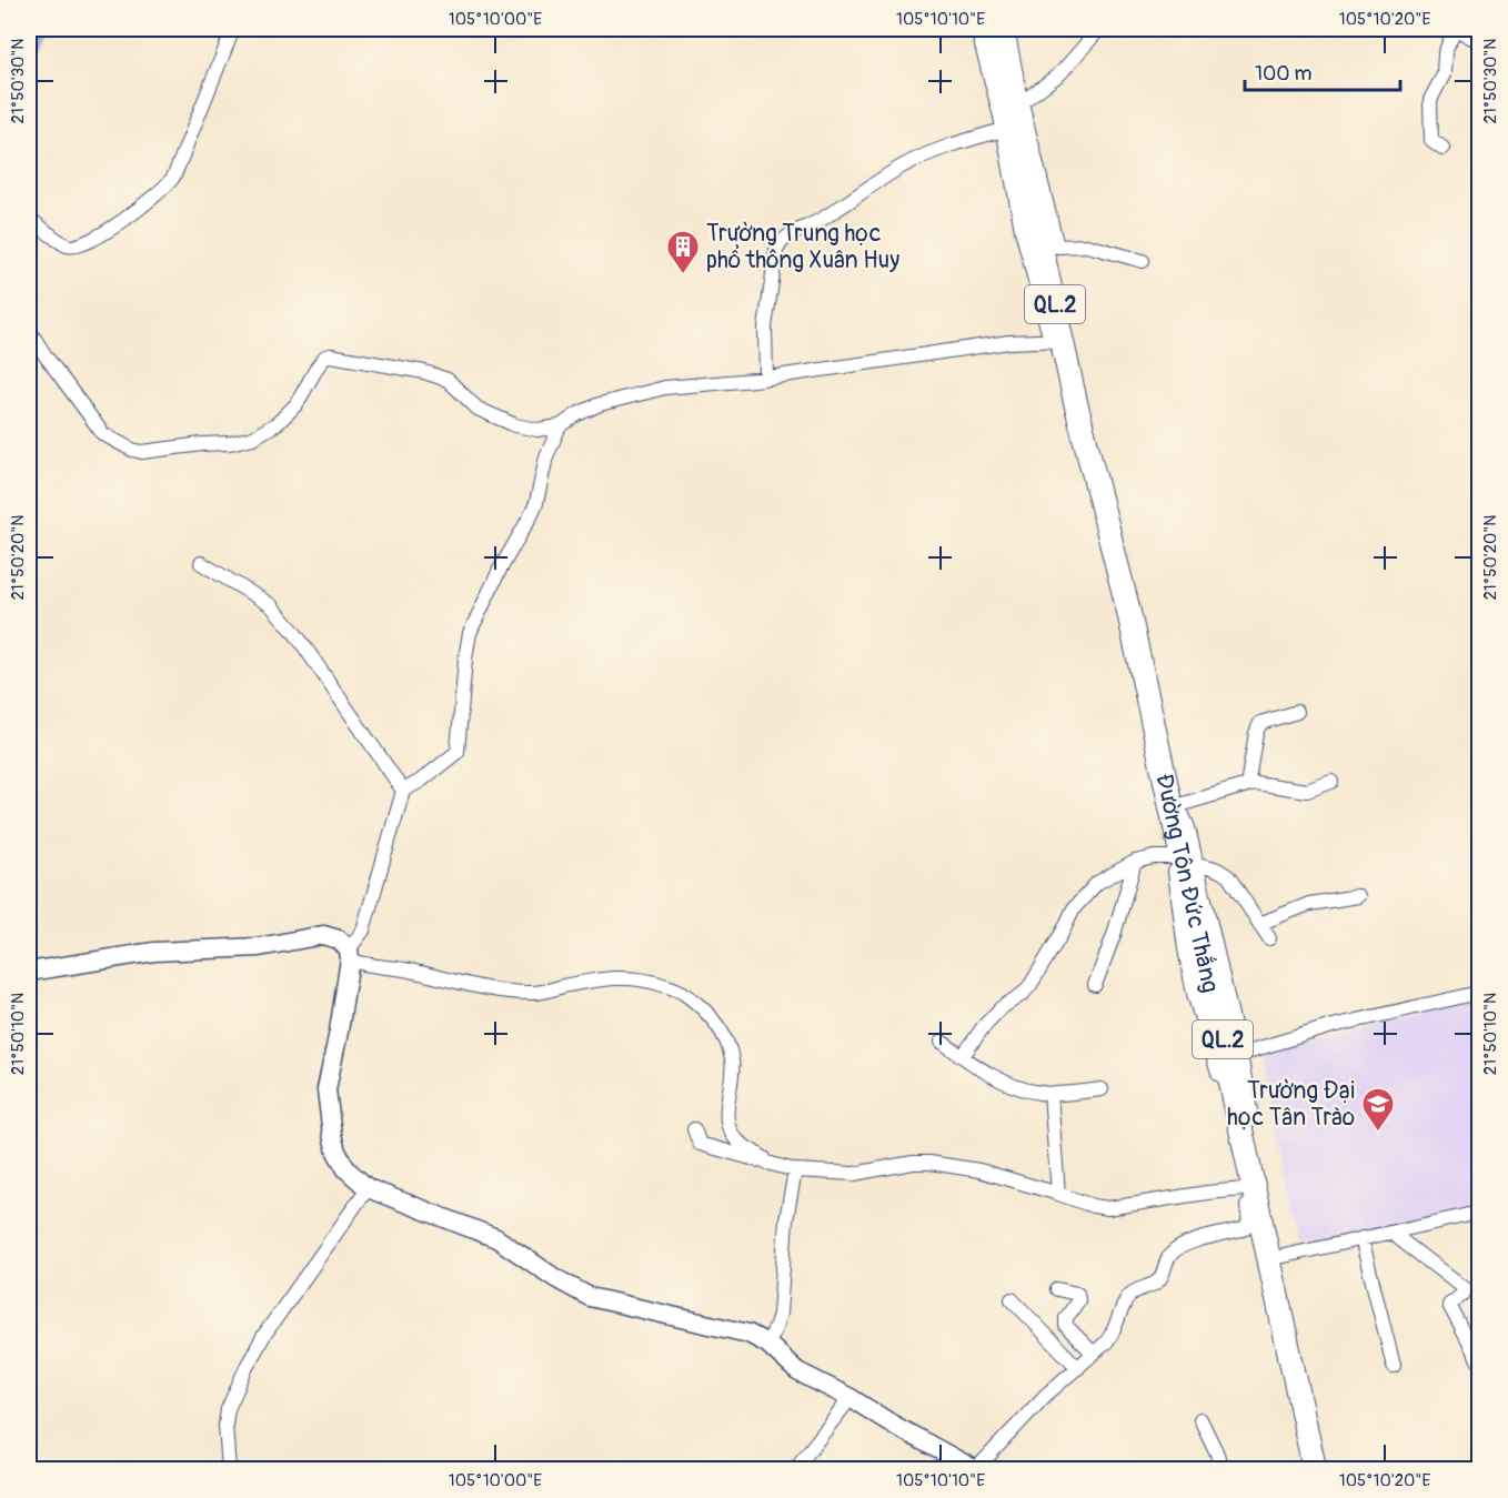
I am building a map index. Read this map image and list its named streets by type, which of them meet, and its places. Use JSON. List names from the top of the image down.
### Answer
{
  "streets": {
    "highway": ["QL.2", "Đường Tôn Đức Thắng"]
  },
  "crossings": [
    ["QL.2", "Đường Tôn Đức Thắng"]
  ],
  "places": {
    "building": ["Trường Trung học phổ thông Xuân Huy"],
    "school or university": ["Trường Đại học Tân Trào"]
  },
  "scale_bar": "100 m",
  "coordinates": [
    "105°10'00\"E",
    "105°10'10\"E",
    "105°10'20\"E",
    "21°50'30\"N",
    "21°50'20\"N",
    "21°50'10\"N"
  ]
}
